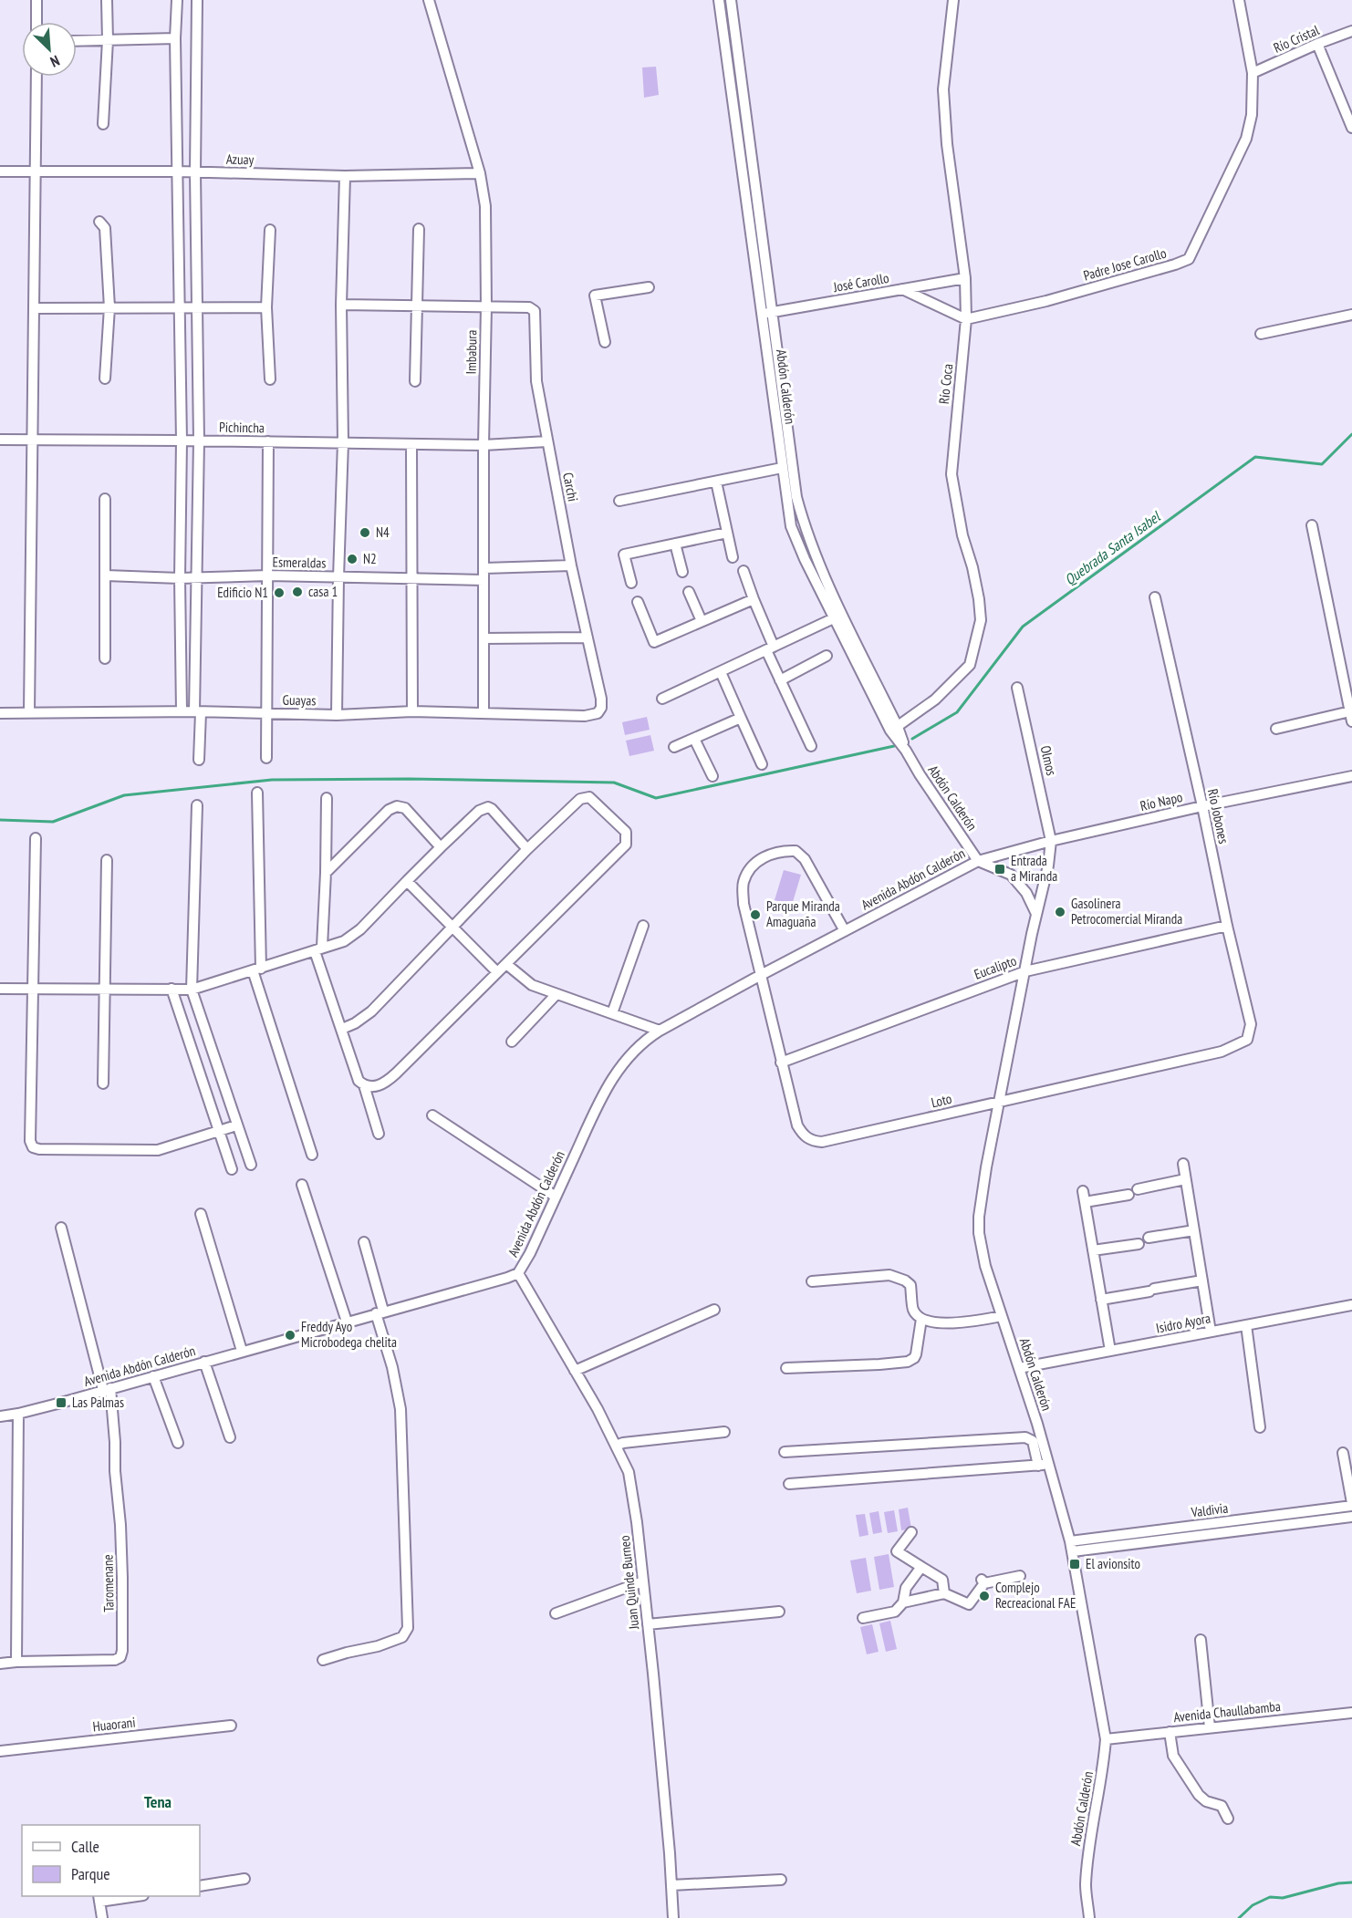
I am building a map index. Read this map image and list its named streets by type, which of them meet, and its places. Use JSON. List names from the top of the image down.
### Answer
{
  "streets": {
    "street": [
      "Río Cristal",
      "Azuay",
      "Padre Jose Carollo",
      "José Carollo",
      "Imbabura",
      "Río Coca",
      "Abdón Calderón",
      "Pichincha",
      "Carchi",
      "Esmeraldas",
      "Guayas",
      "Olmos",
      "Río Napo",
      "Río Jobones",
      "Avenida Abdón Calderón",
      "Eucalipto",
      "Loto",
      "Isidro Ayora",
      "Valdivia",
      "Juan Quinde Burneo",
      "Taromenane",
      "Avenida Chaullabamba",
      "Huaorani"
    ]
  },
  "crossings": [
    ["Río Cristal", "Padre Jose Carollo"],
    ["Azuay", "Imbabura"],
    ["Padre Jose Carollo", "Río Coca"],
    ["José Carollo", "Río Coca"],
    ["José Carollo", "Abdón Calderón"],
    ["Imbabura", "Pichincha"],
    ["Imbabura", "Carchi"],
    ["Imbabura", "Esmeraldas"],
    ["Imbabura", "Guayas"],
    ["Río Coca", "Abdón Calderón"],
    ["Abdón Calderón", "Olmos"],
    ["Abdón Calderón", "Río Napo"],
    ["Abdón Calderón", "Avenida Abdón Calderón"],
    ["Abdón Calderón", "Eucalipto"],
    ["Abdón Calderón", "Loto"],
    ["Abdón Calderón", "Isidro Ayora"],
    ["Abdón Calderón", "Valdivia"],
    ["Abdón Calderón", "Avenida Chaullabamba"],
    ["Pichincha", "Carchi"],
    ["Carchi", "Guayas"],
    ["Olmos", "Río Napo"],
    ["Río Napo", "Río Jobones"],
    ["Río Napo", "Avenida Abdón Calderón"],
    ["Río Jobones", "Eucalipto"],
    ["Río Jobones", "Loto"],
    ["Avenida Abdón Calderón", "Loto"],
    ["Avenida Abdón Calderón", "Juan Quinde Burneo"],
    ["Avenida Abdón Calderón", "Taromenane"],
    ["Eucalipto", "Loto"]
  ],
  "districts": ["Tena"],
  "water": ["Quebrada Santa Isabel"],
  "places": {
    "other": [
      "N4",
      "N2",
      "casa 1",
      "Edificio N1",
      "Gasolinera Petrocomercial Miranda",
      "Parque Miranda Amaguaña",
      "Freddy Ayo Microbodega chelita",
      "Complejo Recreacional FAE"
    ],
    "transit": ["Entrada a Miranda", "Las Palmas", "El avionsito"]
  },
  "legend": ["Calle", "Parque"],
  "north": "bottom right"
}
